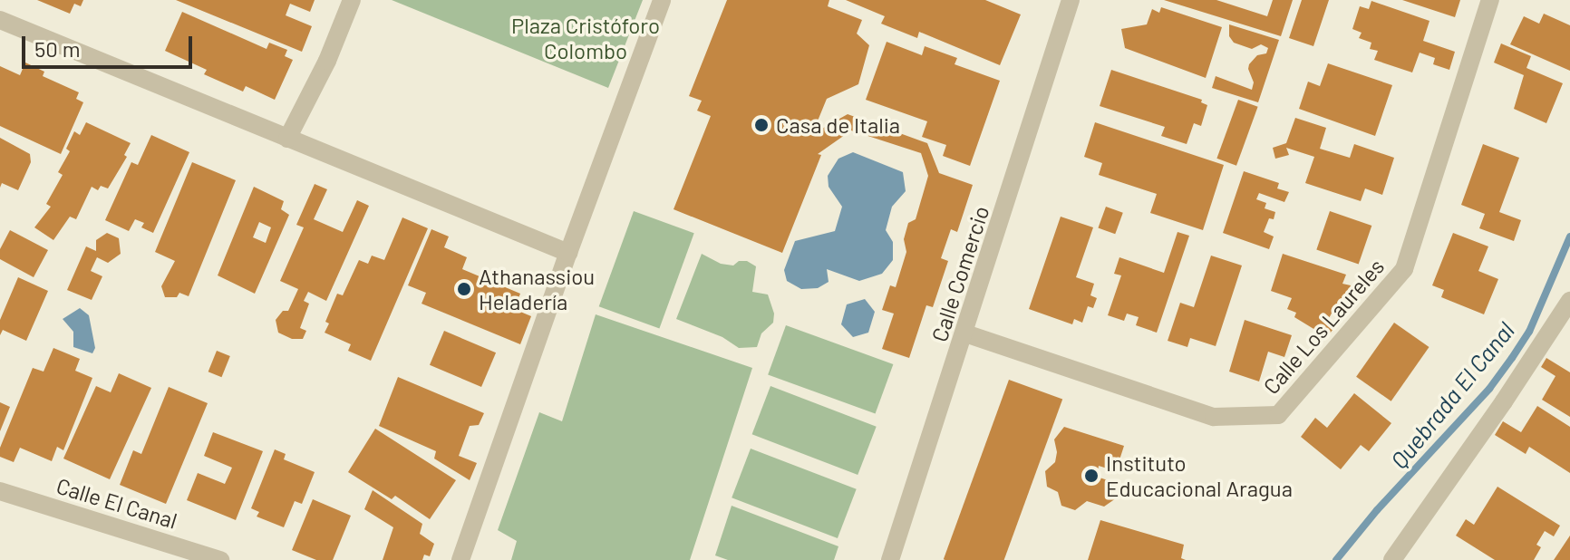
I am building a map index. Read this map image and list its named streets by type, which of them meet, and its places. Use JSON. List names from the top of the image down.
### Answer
{
  "streets": {
    "street": ["Calle Comercio", "Calle Los Laureles", "Calle El Canal"]
  },
  "crossings": [
    ["Calle Comercio", "Calle Los Laureles"]
  ],
  "water": ["Quebrada El Canal"],
  "parks": ["Plaza Cristóforo Colombo"],
  "places": ["Casa de Italia", "Athanassiou Heladería", "Instituto Educacional Aragua"],
  "scale_bar": "50 m"
}
